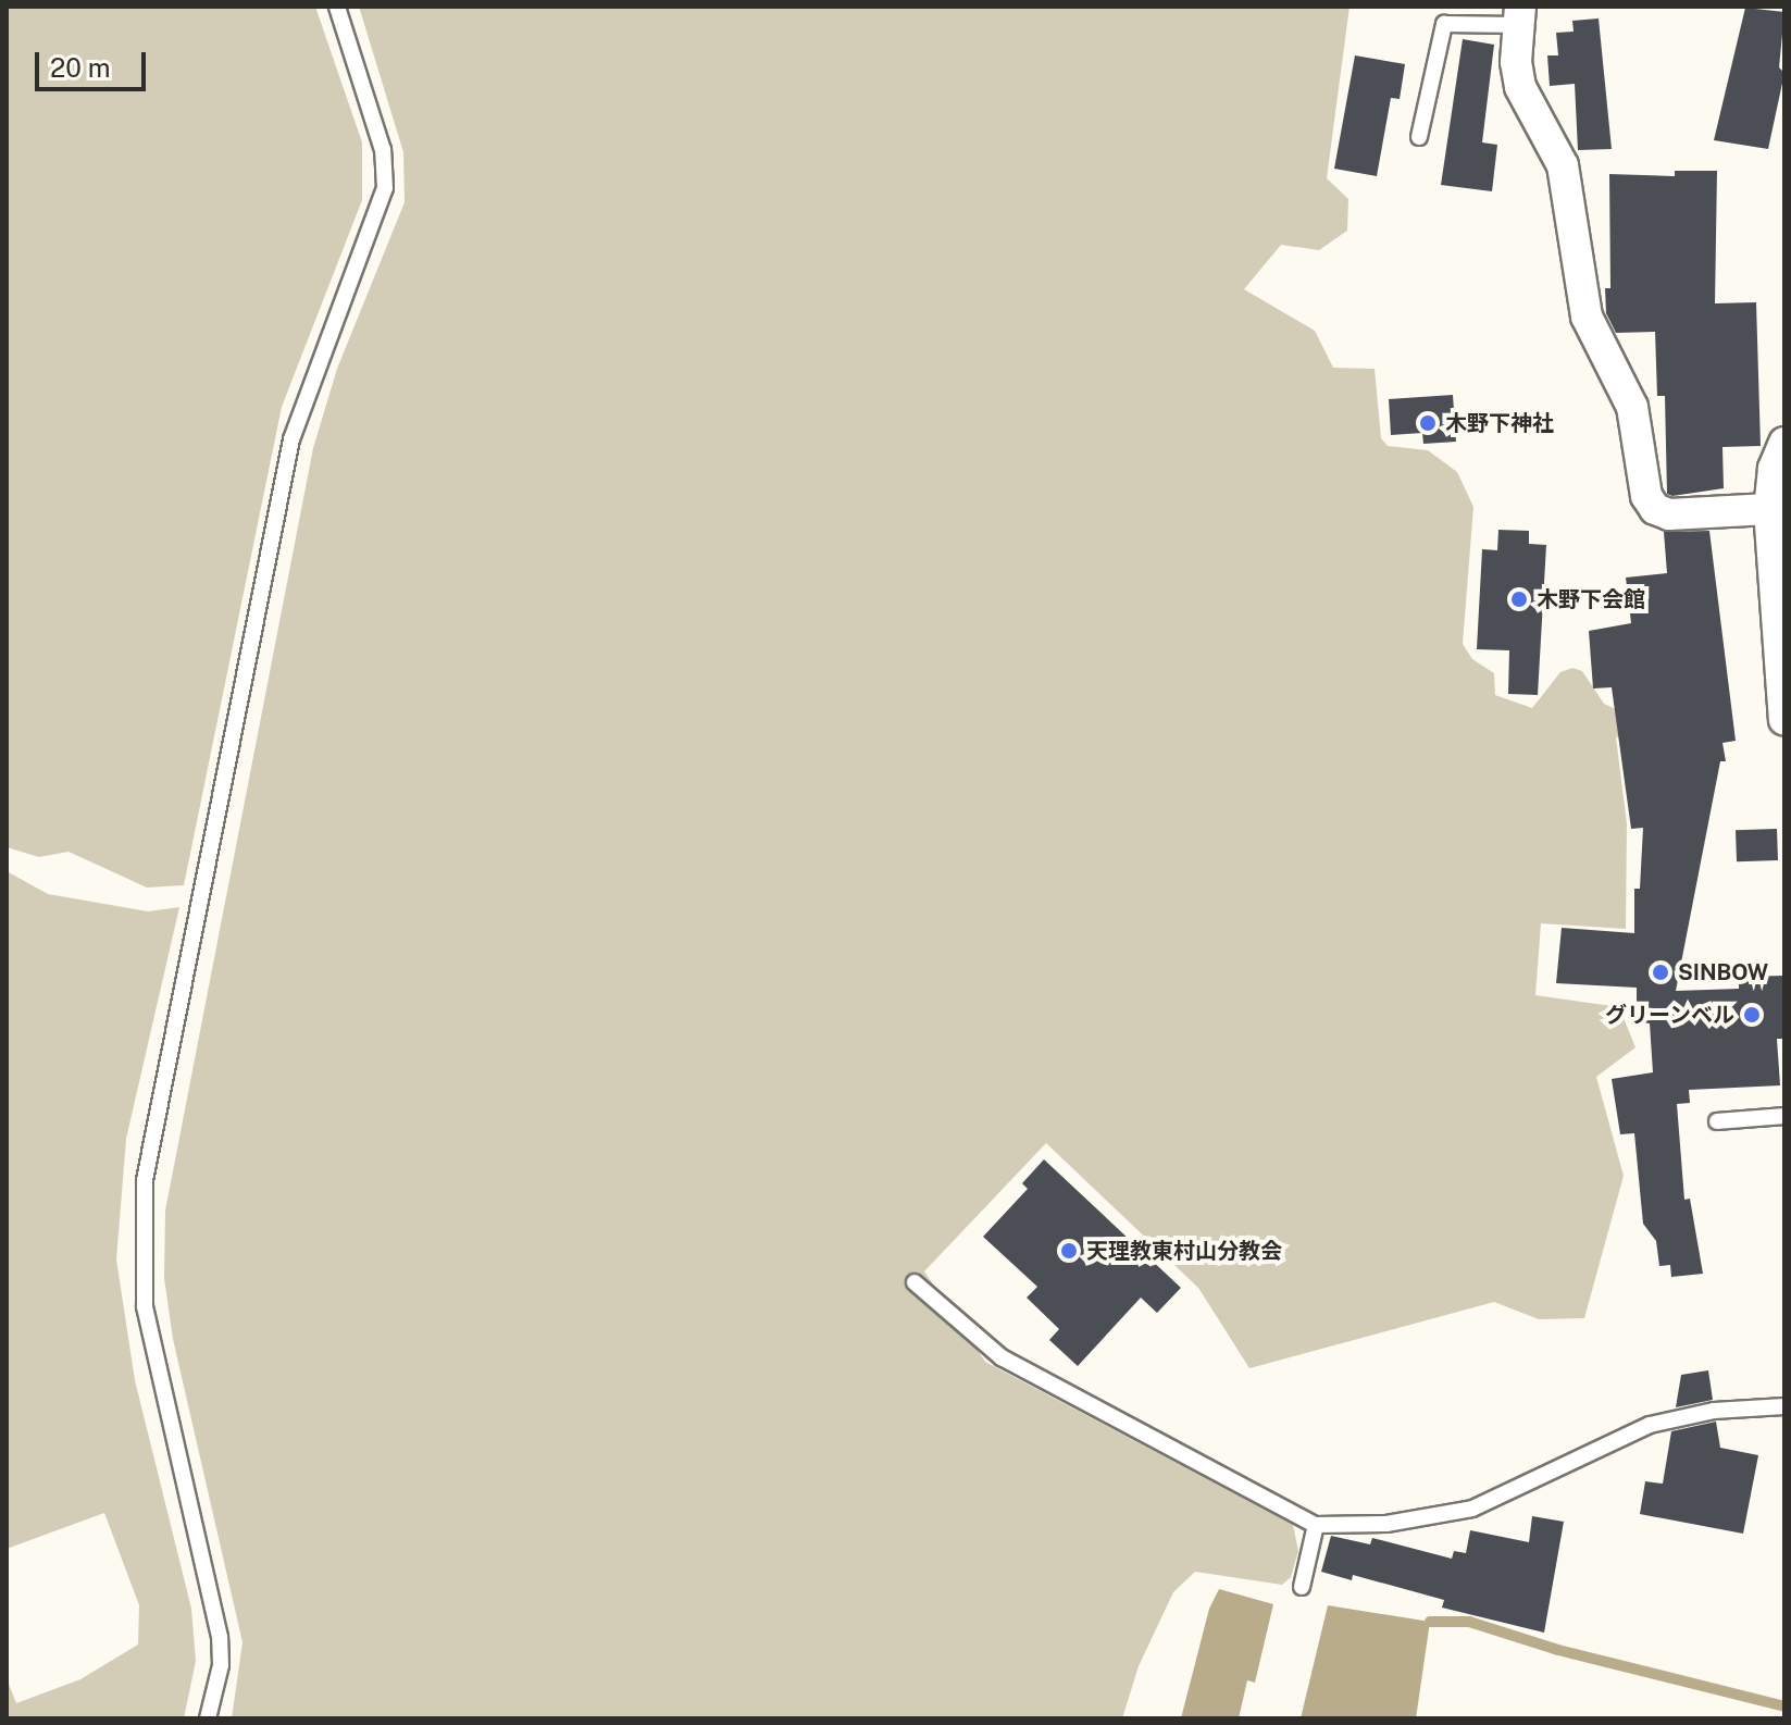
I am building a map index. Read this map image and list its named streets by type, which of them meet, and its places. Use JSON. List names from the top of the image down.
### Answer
{
  "places": [
    "木野下神社",
    "木野下会館",
    "SINBOW",
    "グリーンベル",
    "天理教東村山分教会"
  ],
  "scale_bar": "20 m"
}
